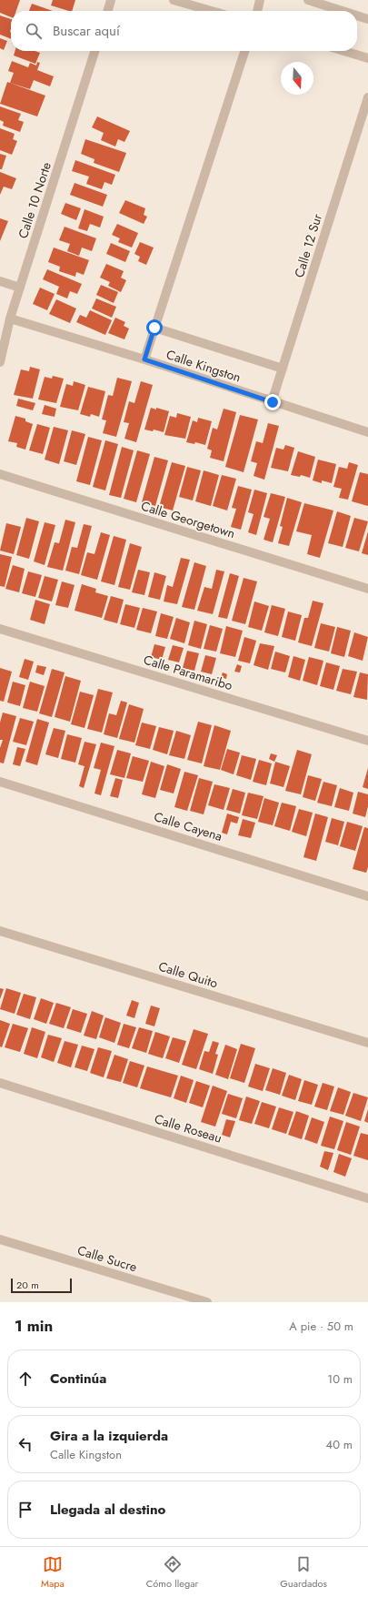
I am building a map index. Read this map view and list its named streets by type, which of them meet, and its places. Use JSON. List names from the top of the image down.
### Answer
{
  "streets": {
    "street": [
      "Calle 10 Norte",
      "Calle 12 Sur",
      "Calle Kingston",
      "Calle Georgetown",
      "Calle Paramaribo",
      "Calle Cayena",
      "Calle Quito",
      "Calle Roseau",
      "Calle Sucre"
    ]
  },
  "crossings": [
    ["Calle 10 Norte", "Calle Kingston"],
    ["Calle 12 Sur", "Calle Kingston"]
  ],
  "scale_bar": "20 m",
  "north": "bottom",
  "page": {
    "search": "Buscar aquí",
    "scale": "20 m",
    "heading": ["1 min", "A pie · 50 m"],
    "list": [
      ["Continúa", "10 m"],
      ["Gira a la izquierda", "Calle Kingston", "40 m"],
      "Llegada al destino"
    ],
    "nav": ["Mapa", "Cómo llegar", "Guardados"]
  }
}
